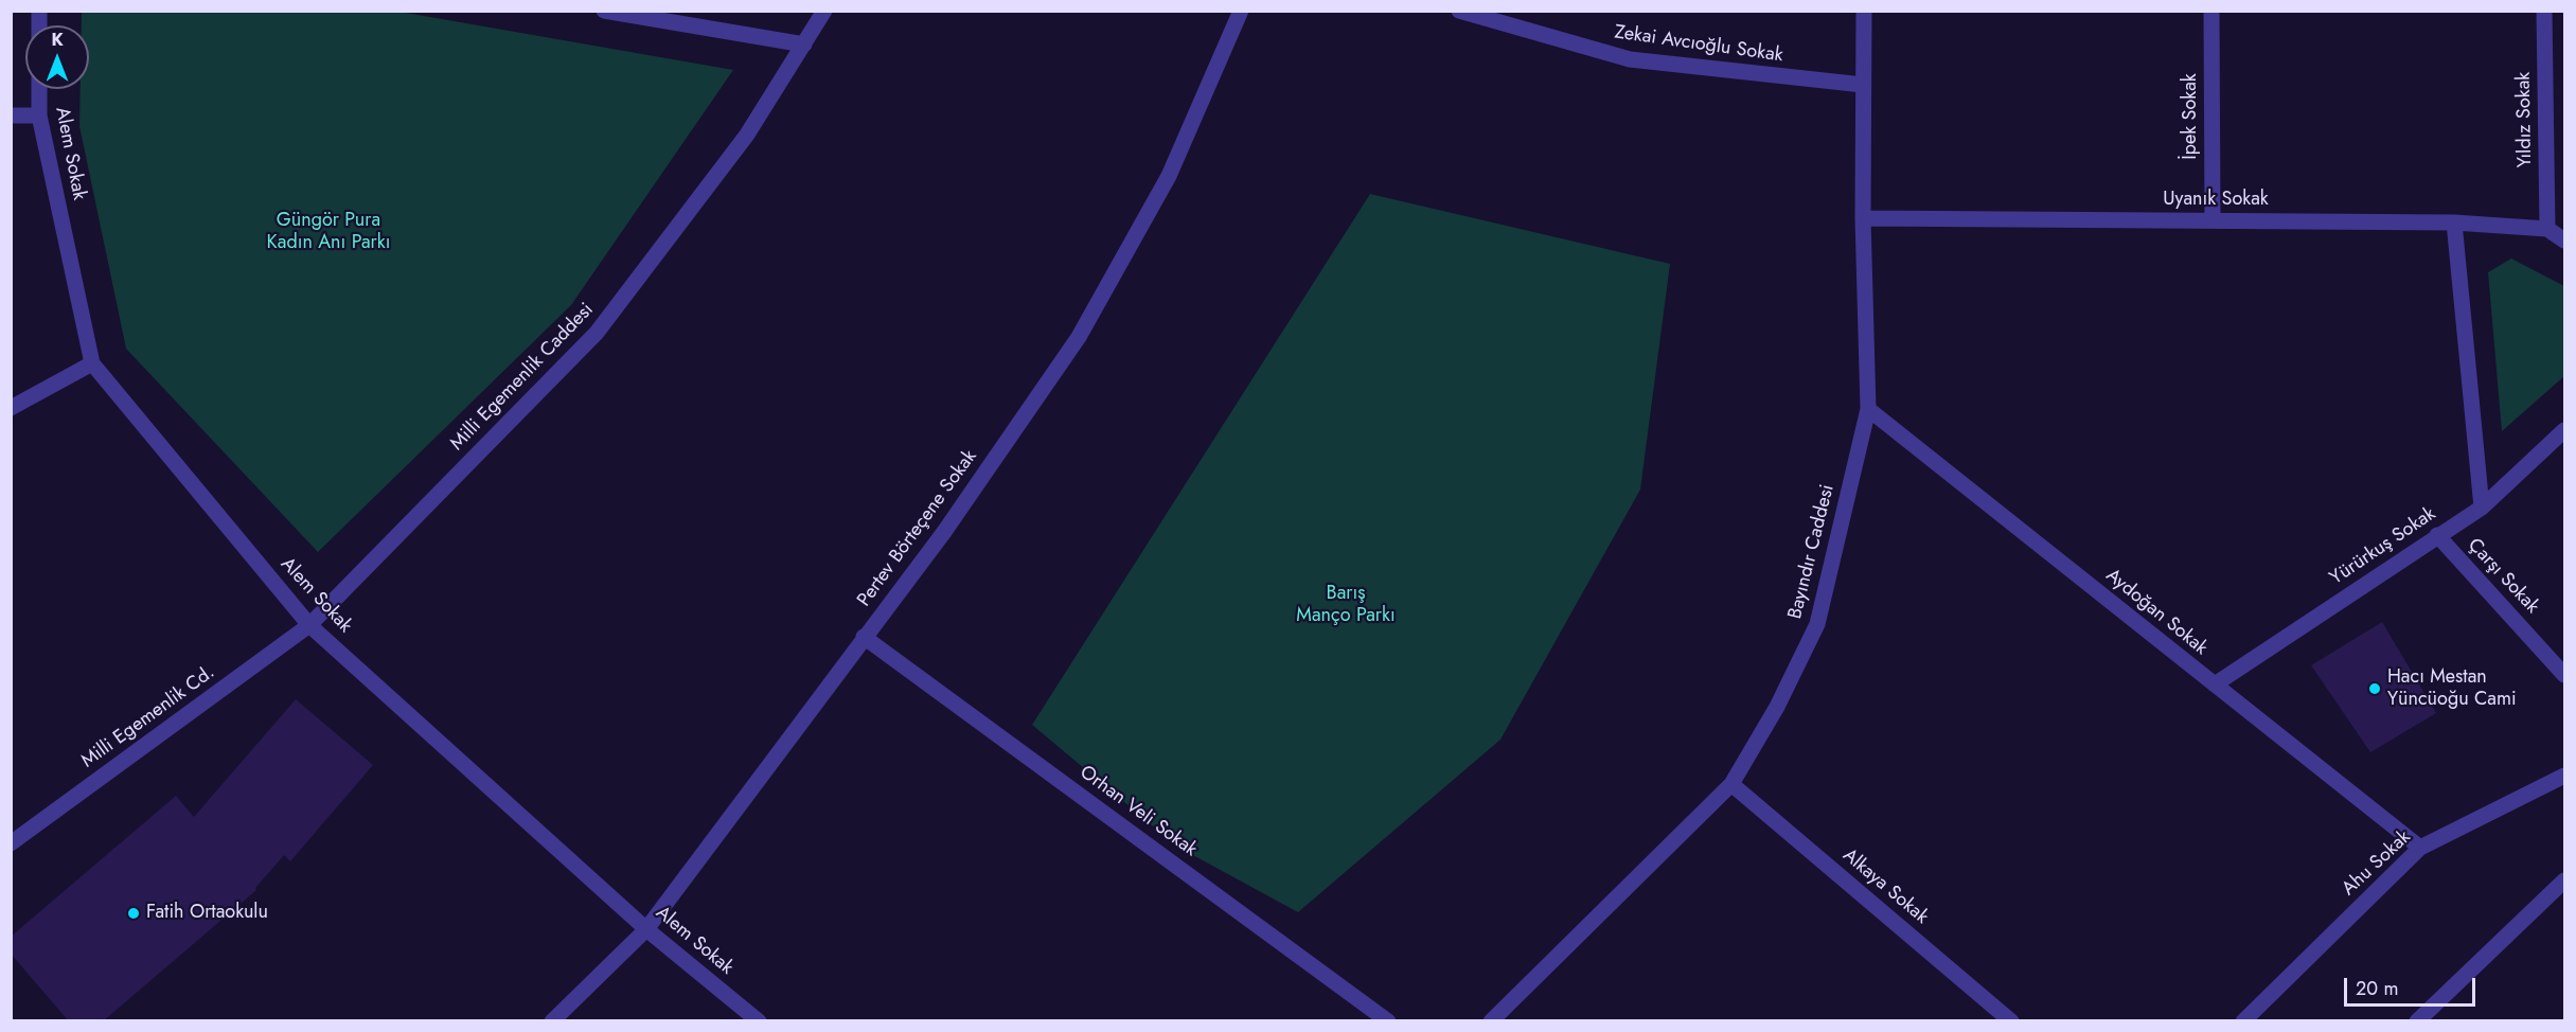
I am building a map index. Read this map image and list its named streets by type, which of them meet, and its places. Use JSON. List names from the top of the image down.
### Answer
{
  "streets": {
    "street": [
      "Zekai Avcıoğlu Sokak",
      "İpek Sokak",
      "Yıldız Sokak",
      "Alem Sokak",
      "Uyanık Sokak",
      "Milli Egemenlik Caddesi",
      "Pertev Börteçene Sokak",
      "Yürürkuş Sokak",
      "Bayındır Caddesi",
      "Çarşı Sokak",
      "Aydoğan Sokak",
      "Milli Egemenlik Cd.",
      "Orhan Veli Sokak",
      "Ahu Sokak",
      "Alkaya Sokak"
    ]
  },
  "crossings": [
    ["Zekai Avcıoğlu Sokak", "Bayındır Caddesi"],
    ["İpek Sokak", "Uyanık Sokak"],
    ["Yıldız Sokak", "Uyanık Sokak"],
    ["Alem Sokak", "Milli Egemenlik Caddesi"],
    ["Alem Sokak", "Pertev Börteçene Sokak"],
    ["Alem Sokak", "Milli Egemenlik Cd."],
    ["Uyanık Sokak", "Bayındır Caddesi"],
    ["Milli Egemenlik Caddesi", "Milli Egemenlik Cd."],
    ["Pertev Börteçene Sokak", "Orhan Veli Sokak"],
    ["Yürürkuş Sokak", "Çarşı Sokak"],
    ["Yürürkuş Sokak", "Aydoğan Sokak"],
    ["Bayındır Caddesi", "Aydoğan Sokak"],
    ["Bayındır Caddesi", "Alkaya Sokak"],
    ["Aydoğan Sokak", "Ahu Sokak"]
  ],
  "parks": ["Güngör Pura Kadın Anı Parkı", "Barış Manço Parkı"],
  "places": ["Hacı Mestan Yüncüoğu Cami", "Fatih Ortaokulu"],
  "scale_bar": "20 m",
  "north": "top"
}
